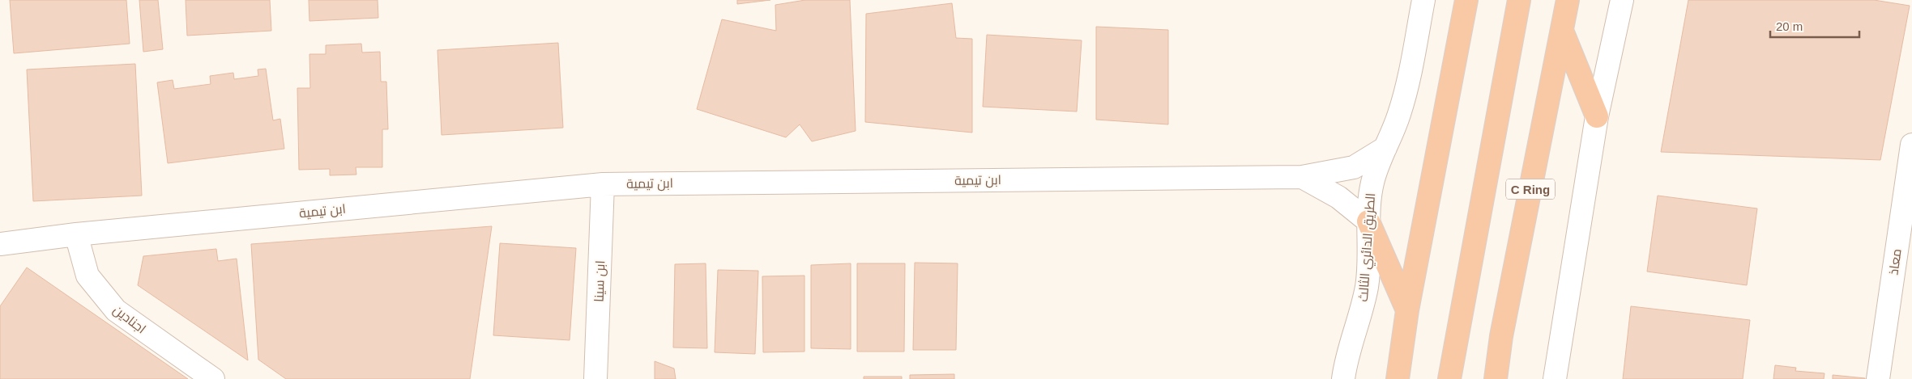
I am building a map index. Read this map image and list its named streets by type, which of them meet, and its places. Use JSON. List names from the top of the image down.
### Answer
{
  "streets": {
    "highway": ["C Ring"],
    "street": [
      "ابن تيمية",
      "الطريق الدائري الثالث",
      "معاذ",
      "ابن سينا",
      "اجنادين"
    ]
  },
  "crossings": [
    ["ابن تيمية", "الطريق الدائري الثالث"],
    ["ابن تيمية", "ابن سينا"],
    ["ابن تيمية", "اجنادين"]
  ],
  "scale_bar": "20 m"
}
